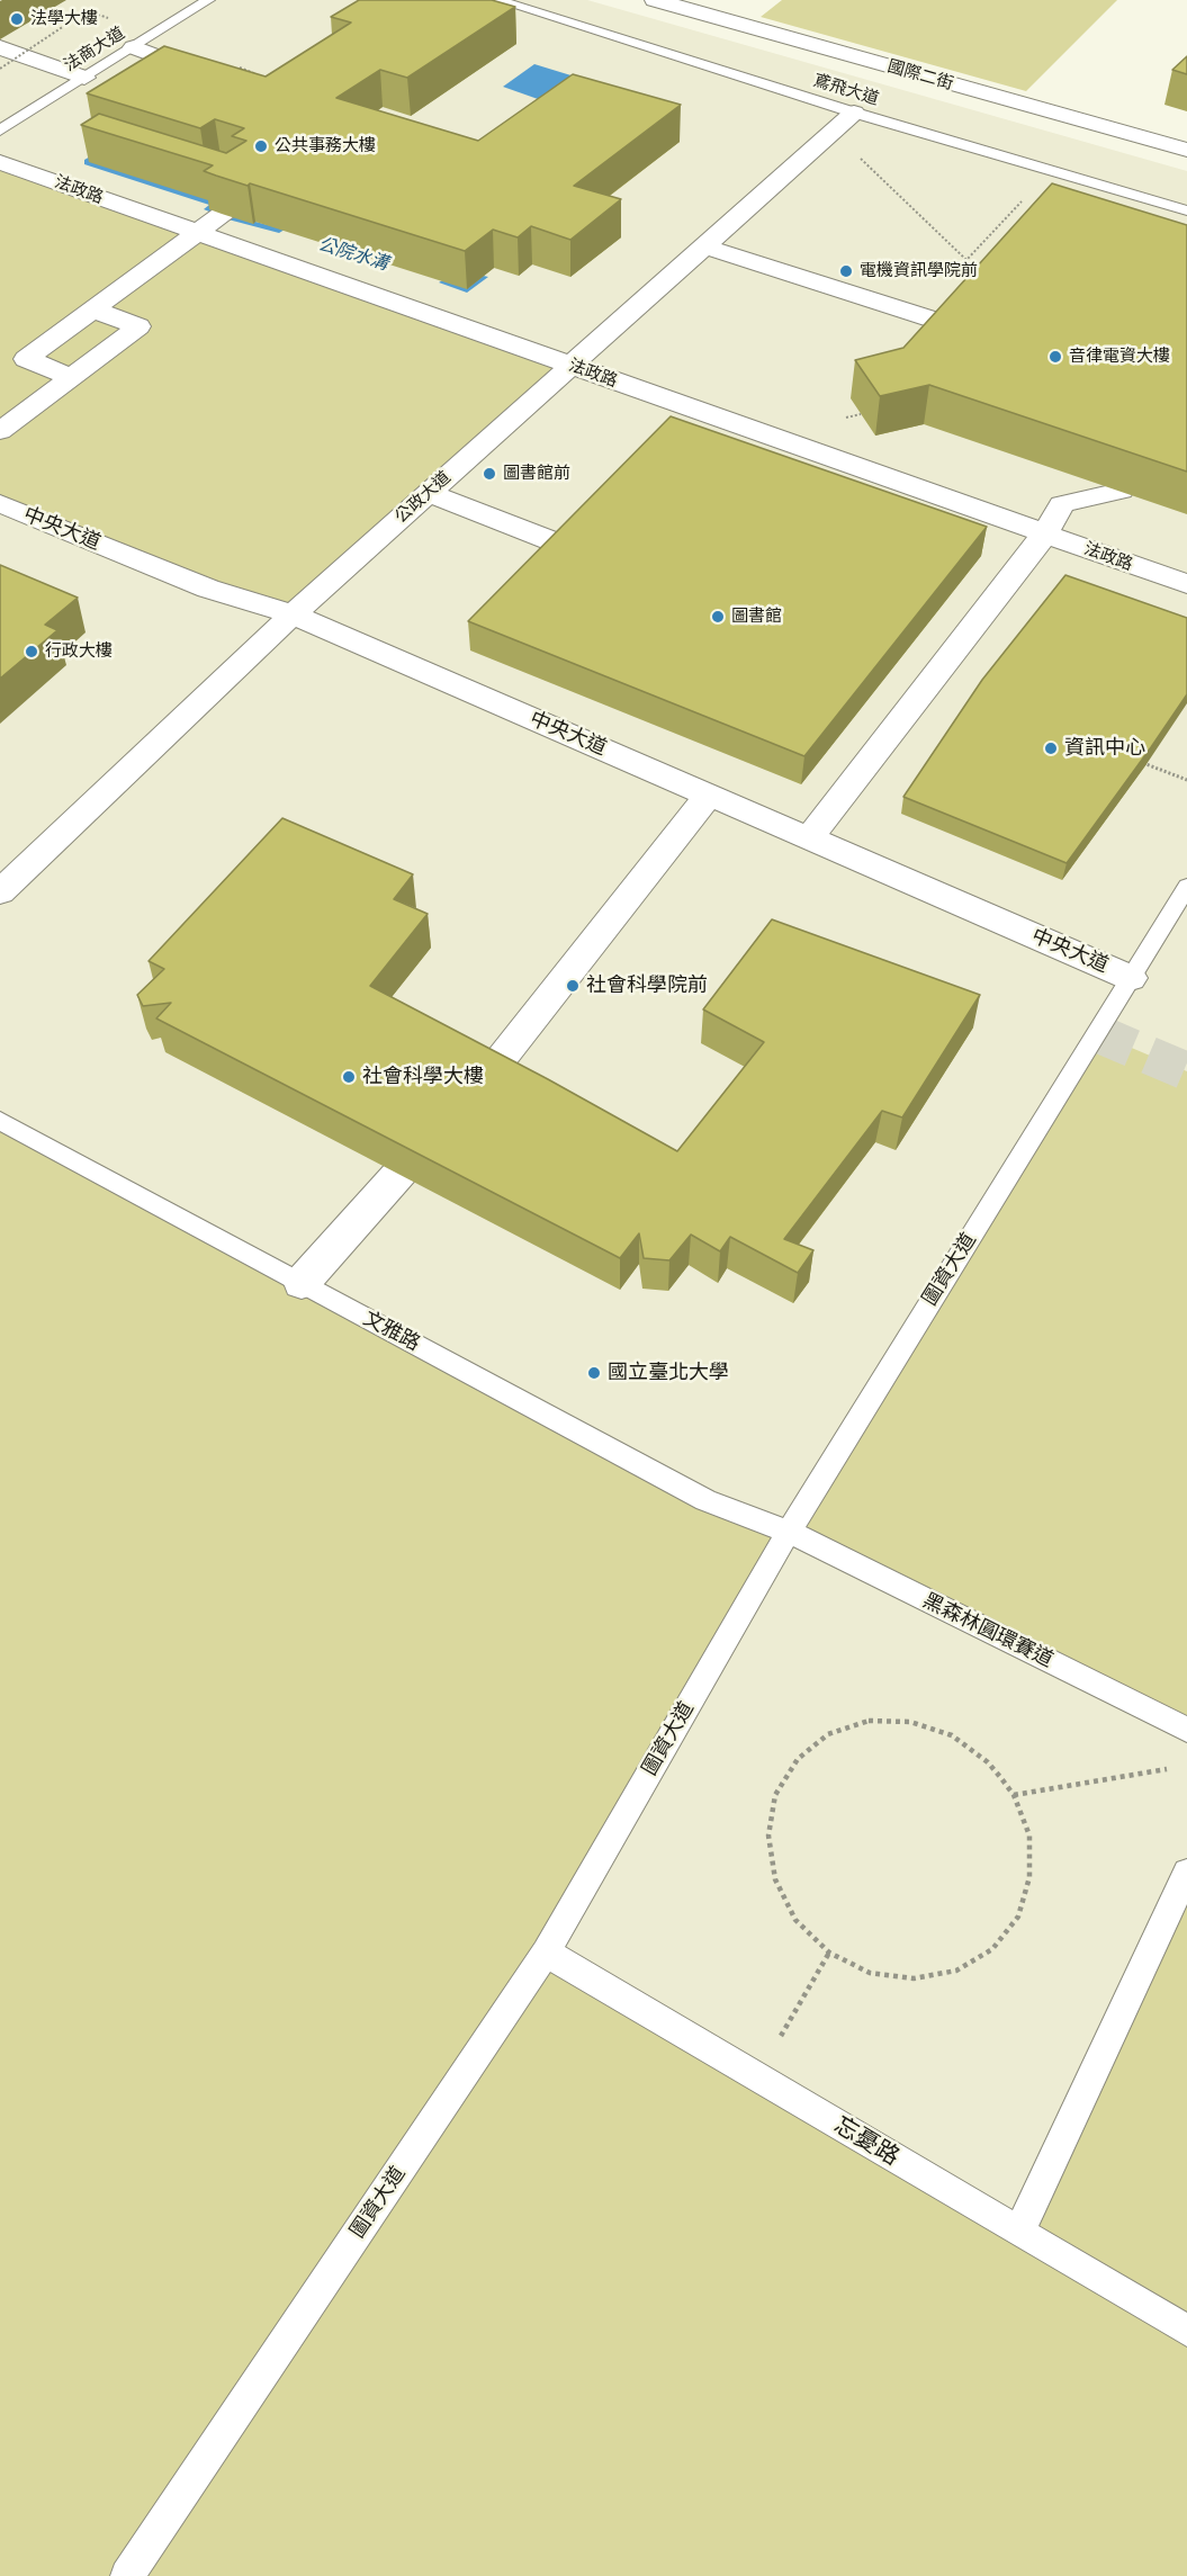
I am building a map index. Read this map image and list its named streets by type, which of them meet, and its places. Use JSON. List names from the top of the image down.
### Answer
{
  "streets": {
    "street": [
      "國際二街",
      "法政路",
      "公政大道",
      "中央大道"
    ],
    "lane": [
      "法商大道",
      "鳶飛大道",
      "圖資大道",
      "文雅路",
      "黑森林圓環賽道",
      "忘憂路"
    ]
  },
  "crossings": [
    ["鳶飛大道", "公政大道"],
    ["法政路", "公政大道"],
    ["公政大道", "中央大道"],
    ["中央大道", "圖資大道"],
    ["圖資大道", "文雅路"],
    ["圖資大道", "黑森林圓環賽道"],
    ["圖資大道", "忘憂路"],
    ["文雅路", "黑森林圓環賽道"]
  ],
  "water": ["公院水溝"],
  "places": [
    "法學大樓",
    "公共事務大樓",
    "電機資訊學院前",
    "音律電資大樓",
    "圖書館前",
    "圖書館",
    "行政大樓",
    "資訊中心",
    "社會科學院前",
    "社會科學大樓",
    "國立臺北大學"
  ]
}
